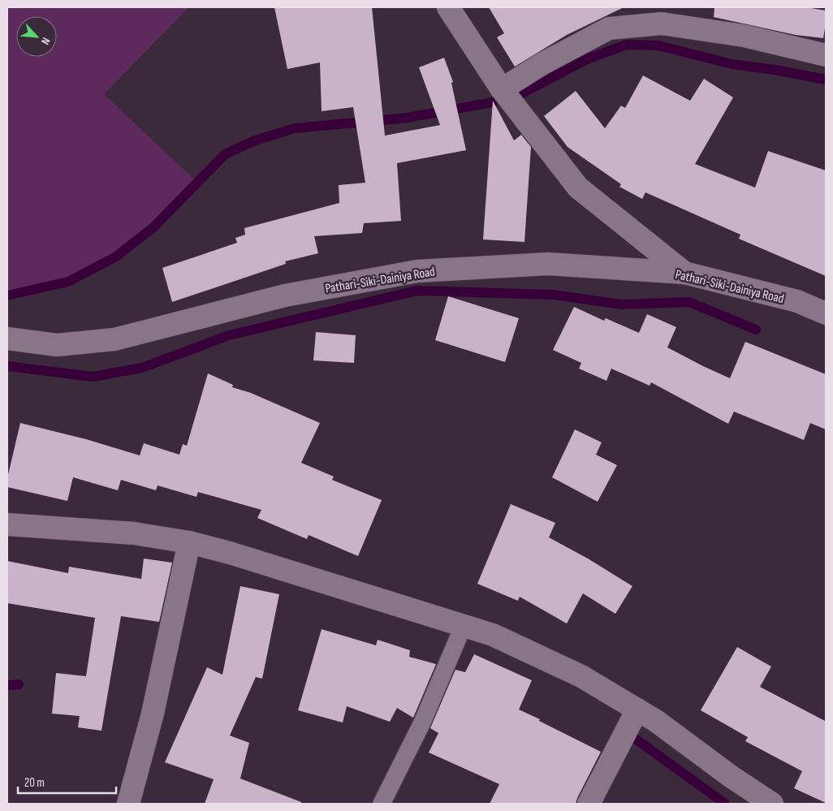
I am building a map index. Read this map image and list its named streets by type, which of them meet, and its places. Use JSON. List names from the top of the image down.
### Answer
{
  "streets": {
    "street": ["Pathari-Siki-Dainiya Road"]
  },
  "scale_bar": "20 m",
  "north": "bottom right"
}
